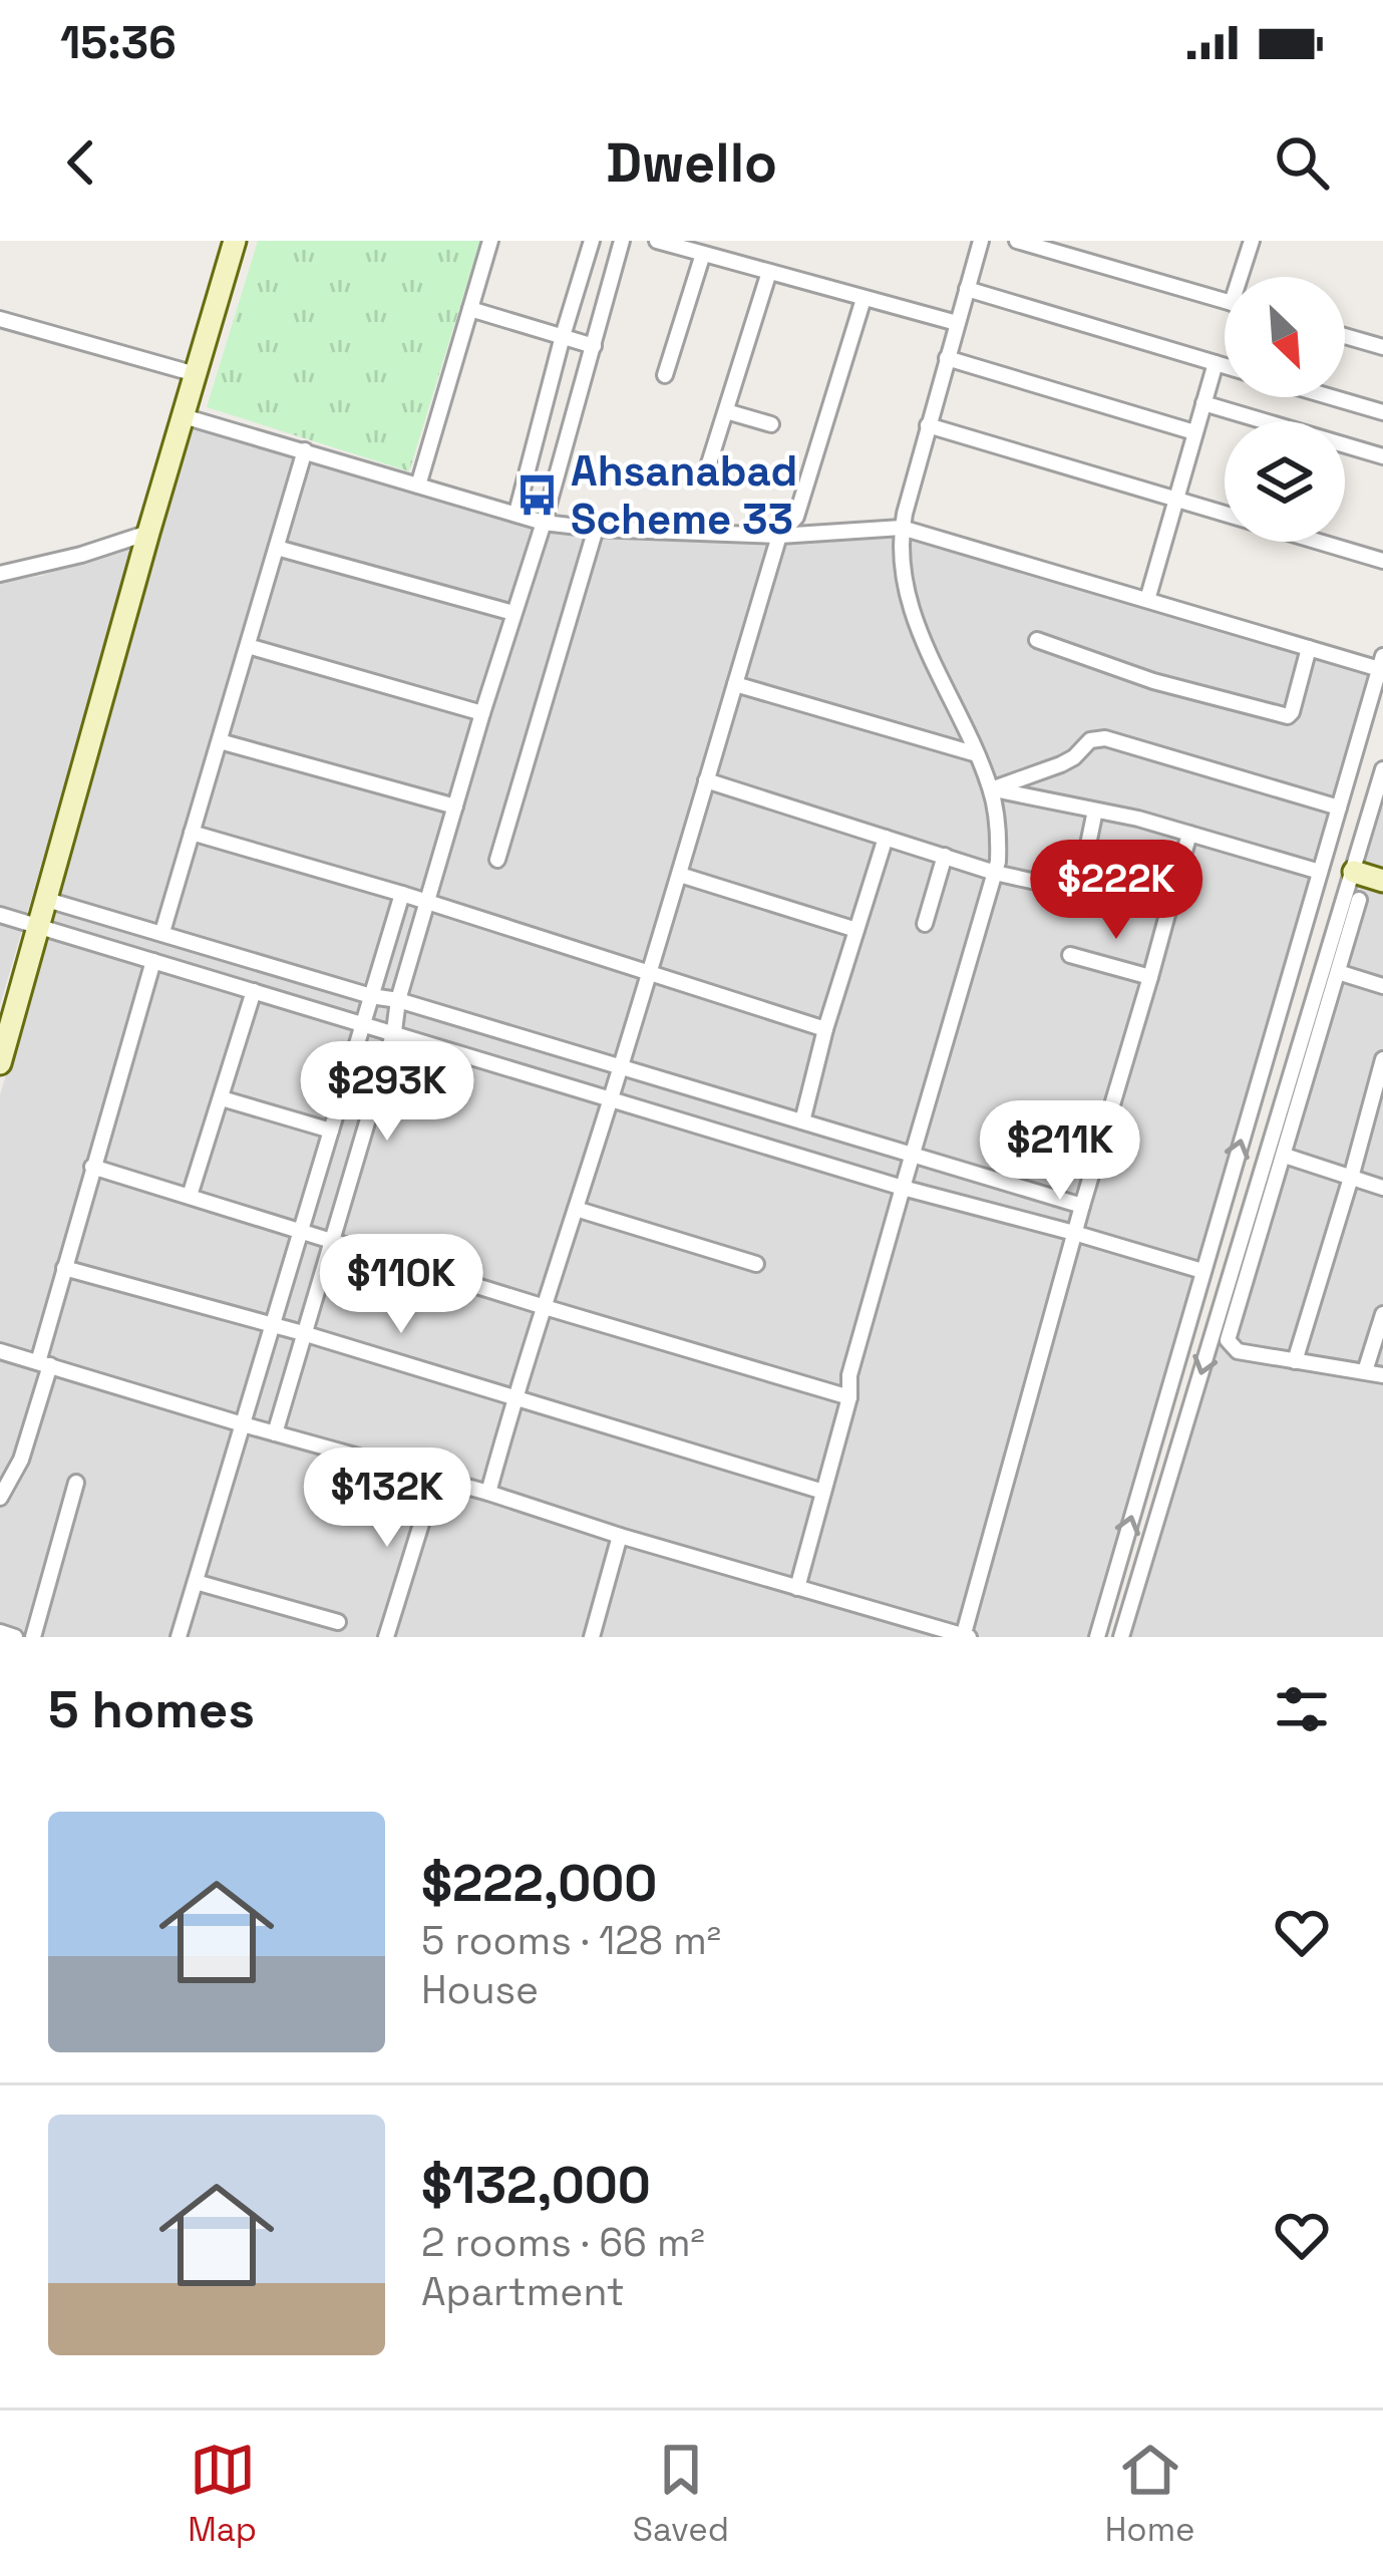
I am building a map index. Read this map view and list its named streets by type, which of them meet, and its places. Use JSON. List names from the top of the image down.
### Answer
{
  "places": {
    "bus stop": ["Ahsanabad Scheme 33"]
  },
  "north": "bottom right",
  "page": {
    "status": "15:36",
    "header": "Dwello",
    "price": [
      "$222K",
      "$293K",
      "$211K",
      "$110K",
      "$132K"
    ],
    "heading": "5 homes",
    "list": [
      {
        "name": "$222,000",
        "note": "5 rooms · 128 m² · House"
      },
      {
        "name": "$132,000",
        "note": "2 rooms · 66 m² · Apartment"
      }
    ],
    "tabs": ["Map", "Saved", "Home"]
  }
}
